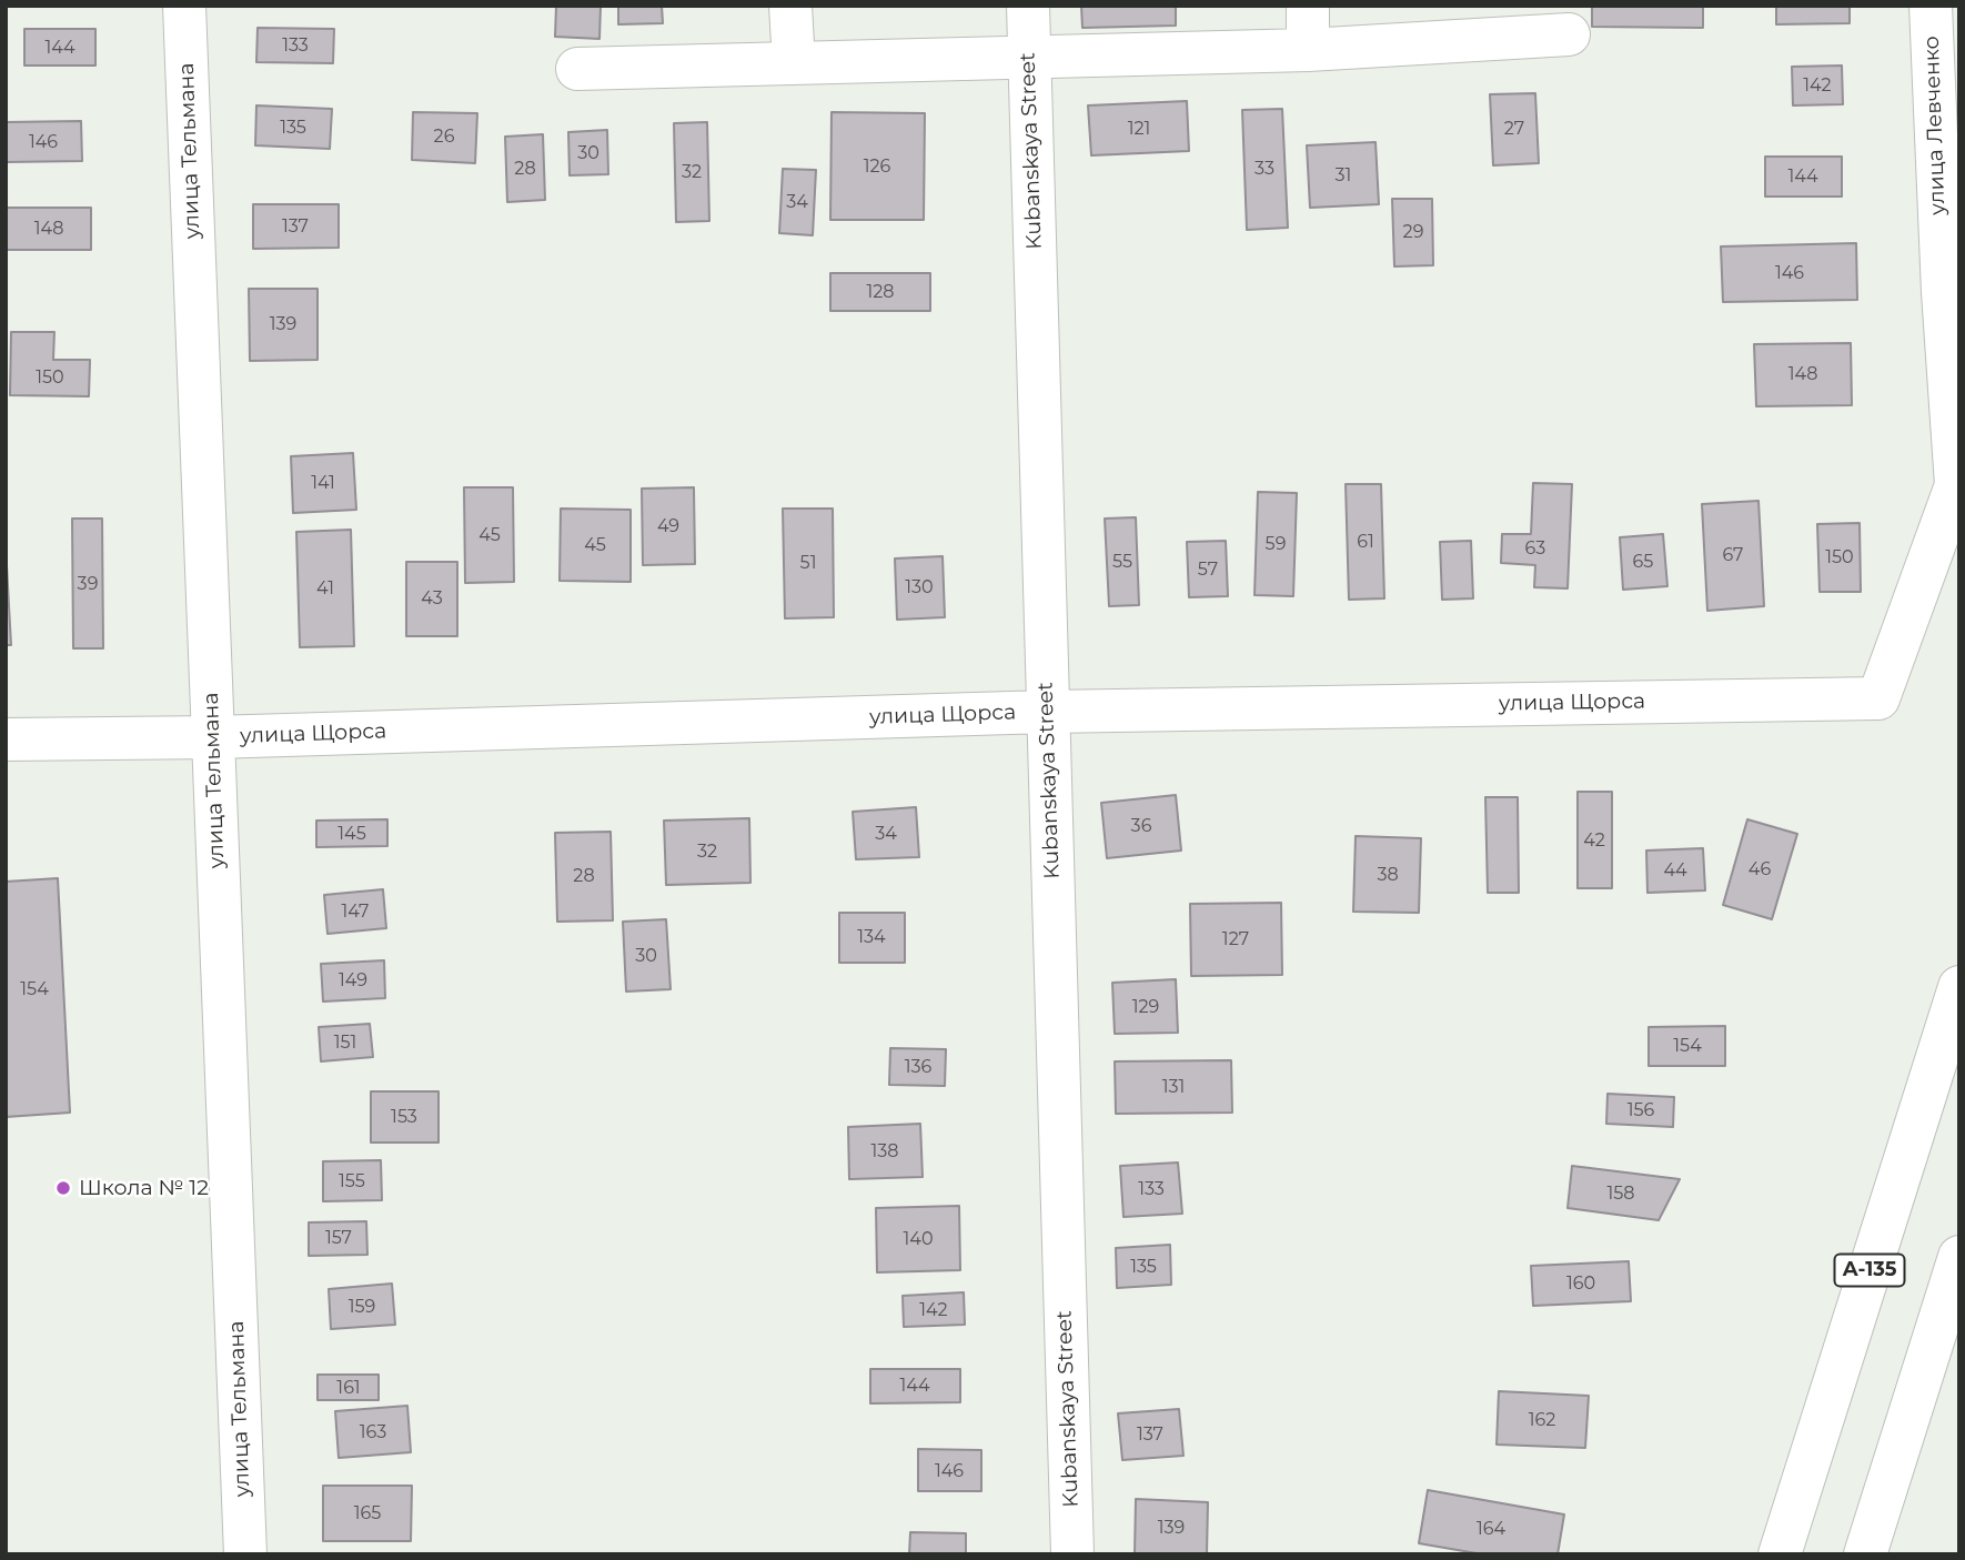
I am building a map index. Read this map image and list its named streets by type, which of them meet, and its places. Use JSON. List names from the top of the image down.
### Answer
{
  "streets": {
    "main road": [
      "улица Левченко",
      "улица Тельмана",
      "Kubanskaya Street",
      "улица Щорса",
      "А-135"
    ]
  },
  "crossings": [
    ["улица Левченко", "улица Щорса"],
    ["улица Тельмана", "улица Щорса"],
    ["Kubanskaya Street", "улица Щорса"]
  ],
  "places": ["Школа № 12"],
  "house_numbers": [
    "133",
    "144",
    "142",
    "135",
    "121",
    "27",
    "26",
    "146",
    "30",
    "126",
    "28",
    "33",
    "32",
    "31",
    "144",
    "34",
    "137",
    "148",
    "29",
    "146",
    "128",
    "139",
    "148",
    "150",
    "141",
    "49",
    "45",
    "61",
    "59",
    "45",
    "63",
    "67",
    "150",
    "55",
    "65",
    "51",
    "57",
    "39",
    "130",
    "41",
    "43",
    "36",
    "145",
    "34",
    "42",
    "32",
    "46",
    "44",
    "38",
    "28",
    "147",
    "134",
    "127",
    "30",
    "149",
    "154",
    "129",
    "151",
    "154",
    "136",
    "131",
    "156",
    "153",
    "138",
    "155",
    "133",
    "158",
    "157",
    "140",
    "135",
    "160",
    "159",
    "142",
    "144",
    "161",
    "162",
    "163",
    "137",
    "146",
    "165",
    "139",
    "164"
  ]
}
